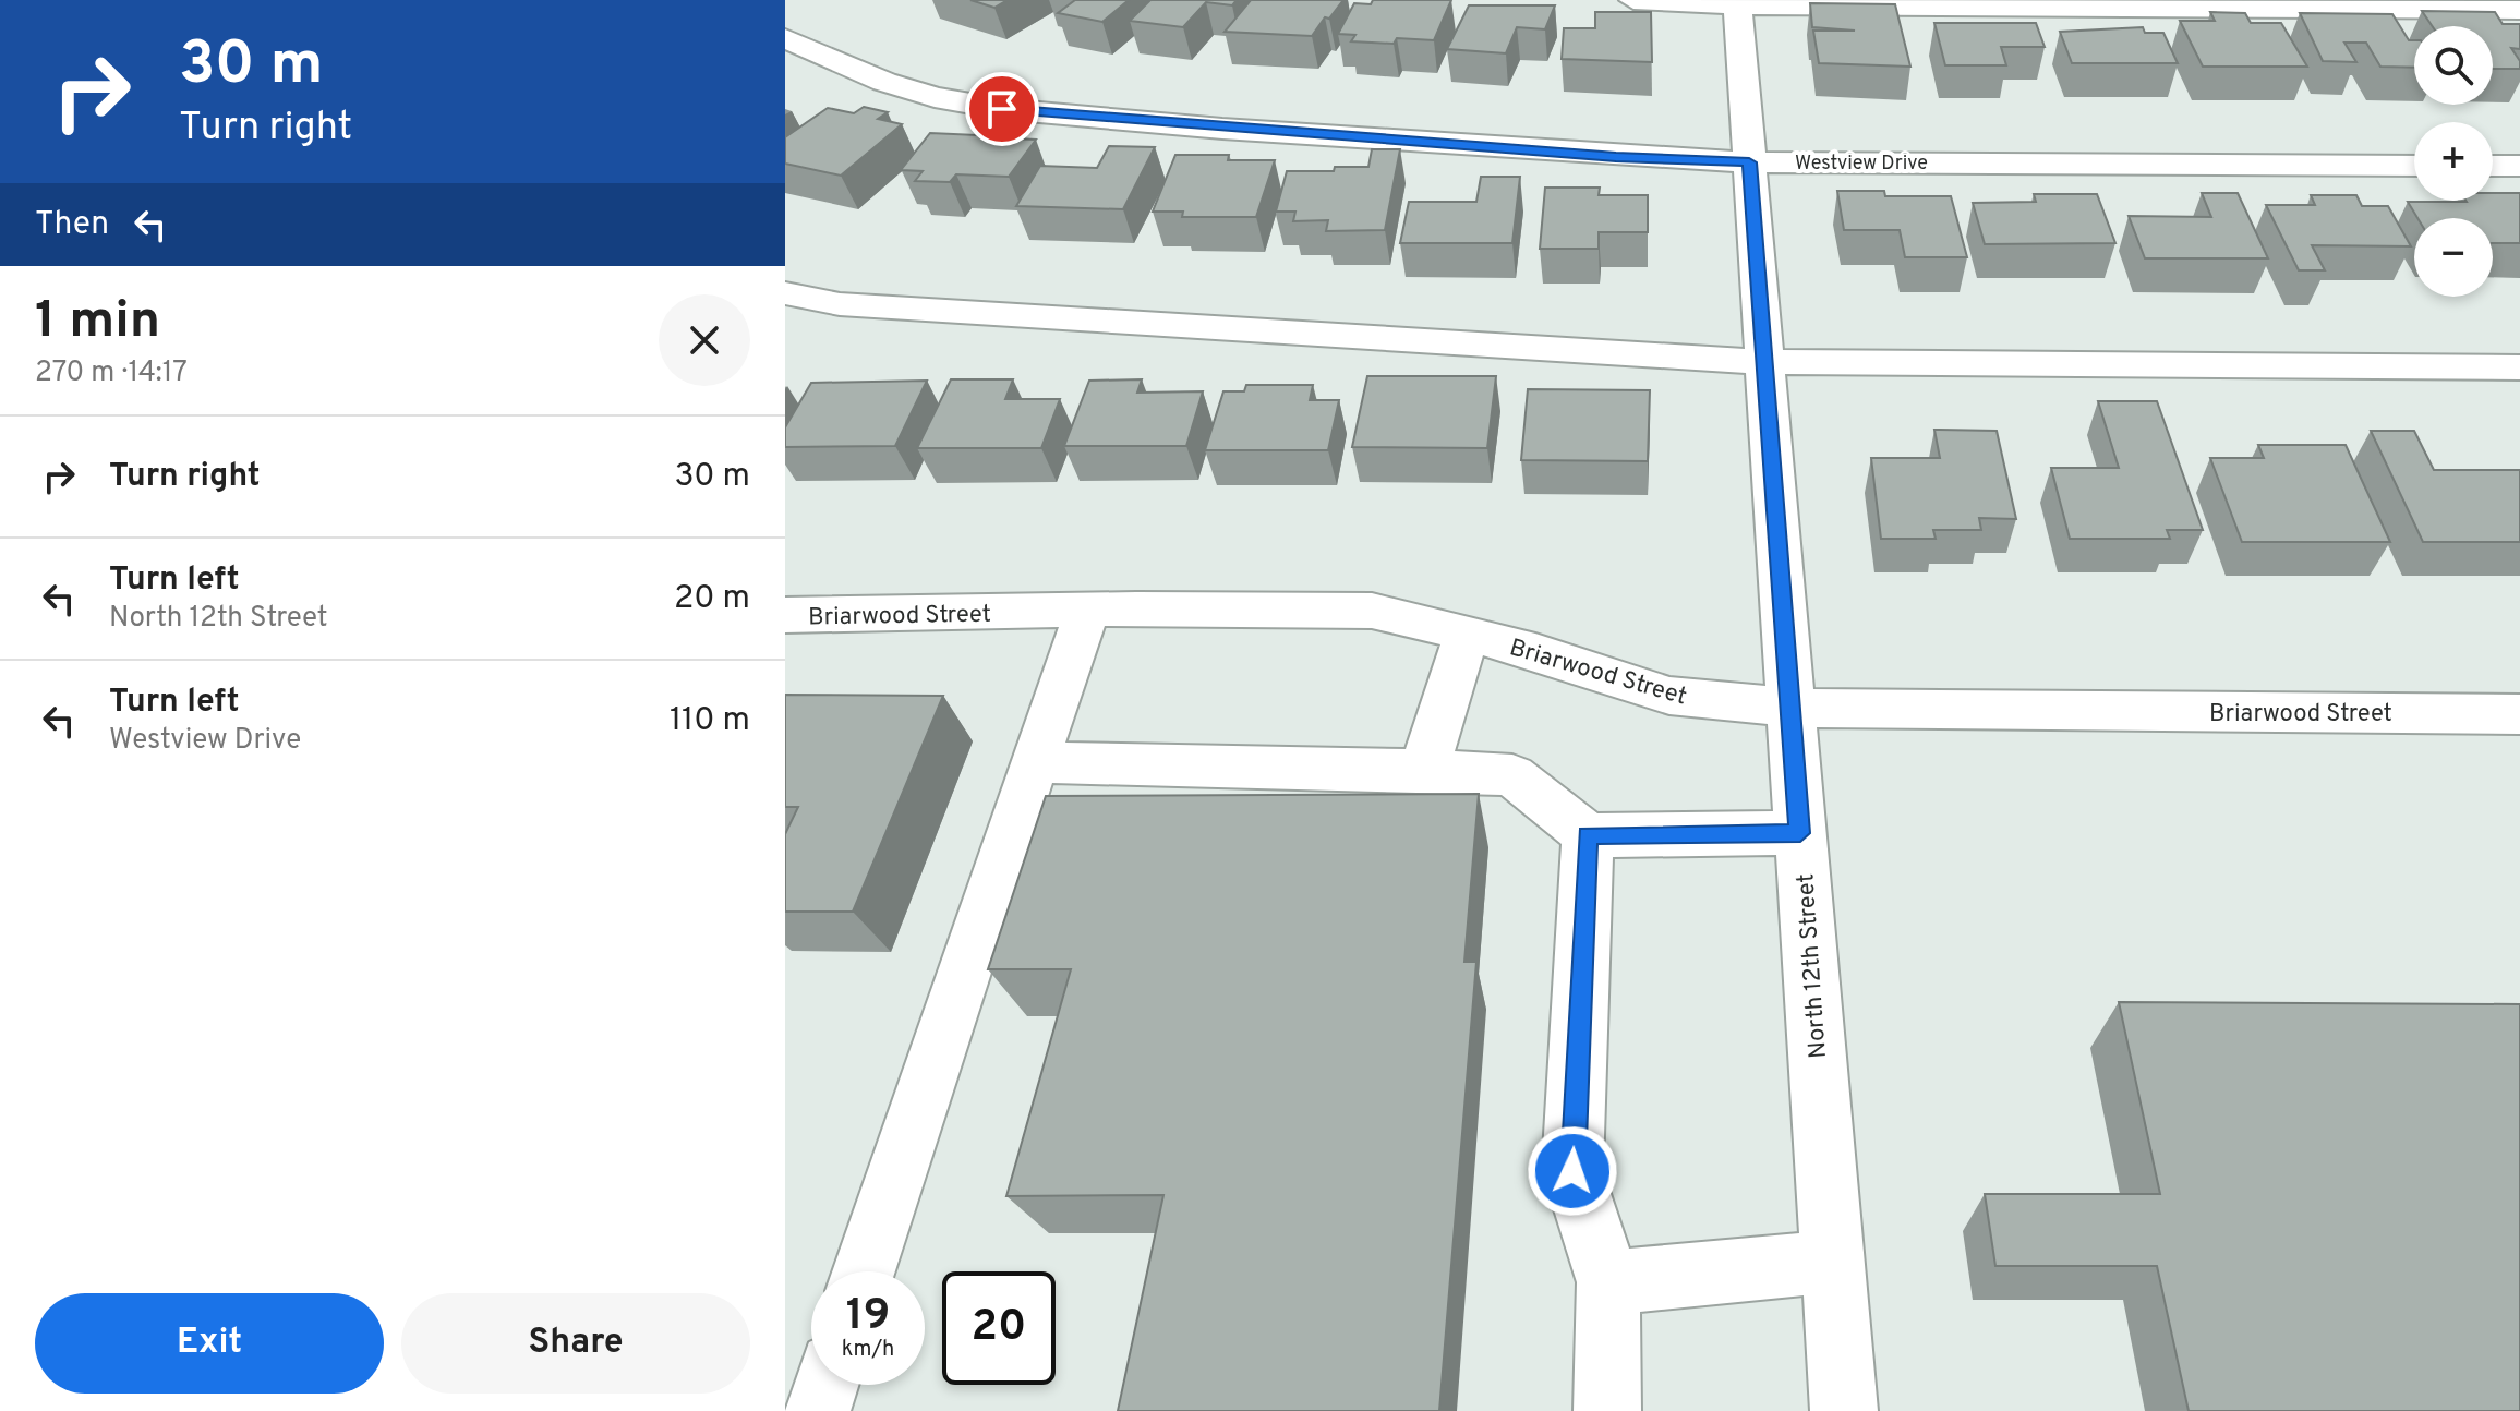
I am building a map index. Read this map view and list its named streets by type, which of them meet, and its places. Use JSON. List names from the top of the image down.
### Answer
{
  "streets": {
    "street": ["Westview Drive", "Briarwood Street", "North 12th Street"]
  },
  "crossings": [
    ["Westview Drive", "North 12th Street"],
    ["Briarwood Street", "North 12th Street"]
  ],
  "page": {
    "turn": ["30 m", "Turn right"],
    "map_buttons": ["+", "−"],
    "then": "Then",
    "heading": ["1 min", "270 m · 14:17"],
    "list": [
      {
        "name": "Turn right",
        "value": "30 m"
      },
      {
        "name": "Turn left",
        "note": "North 12th Street",
        "value": "20 m"
      },
      {
        "name": "Turn left",
        "note": "Westview Drive",
        "value": "110 m"
      }
    ],
    "speed": "19 km/h",
    "limit": "20",
    "buttons": ["Exit", "Share"]
  }
}
